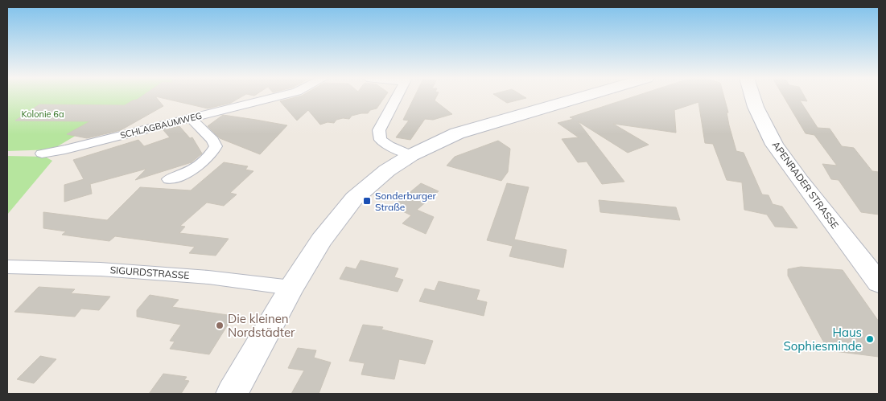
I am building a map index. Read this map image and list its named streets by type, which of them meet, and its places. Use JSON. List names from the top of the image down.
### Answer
{
  "streets": {
    "street": ["SCHLAGBAUMWEG", "APENRADER STRASSE", "SIGURDSTRASSE"]
  },
  "parks": ["Kolonie 6a"],
  "places": {
    "transit": ["Sonderburger Straße"],
    "other": ["Die kleinen Nordstädter", "Haus Sophiesminde"]
  }
}
